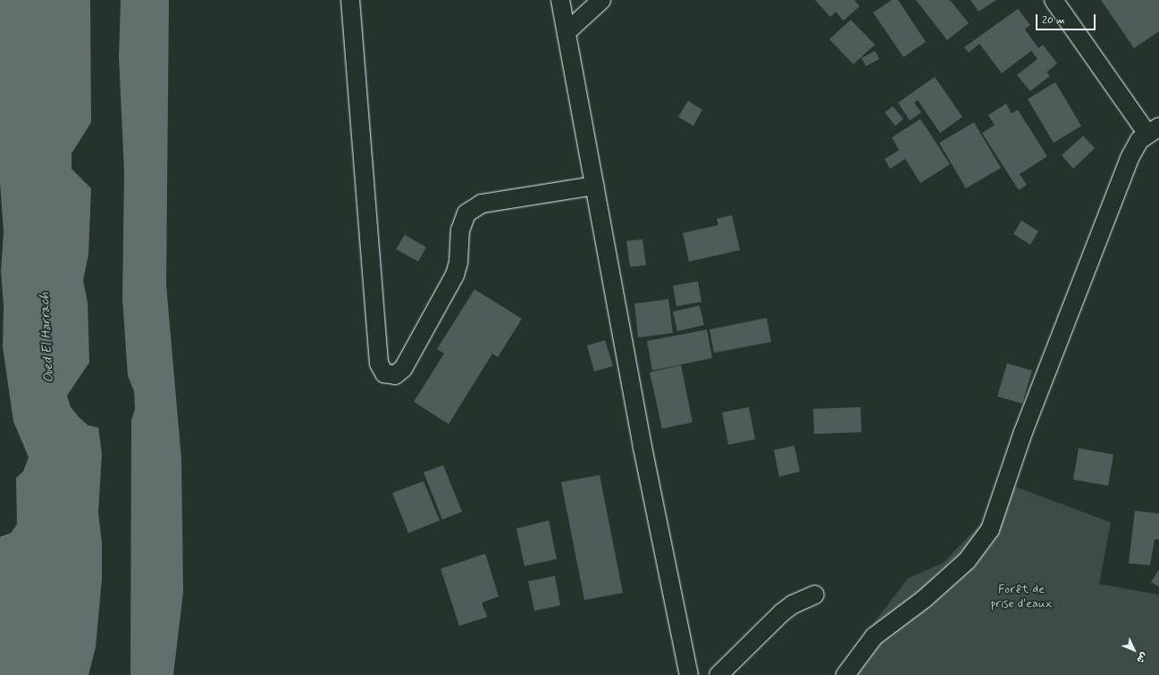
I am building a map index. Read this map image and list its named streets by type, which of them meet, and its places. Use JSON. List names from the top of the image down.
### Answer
{
  "water": ["Oued El Harrach"],
  "parks": ["Forêt de prise d'eaux"],
  "scale_bar": "20 m",
  "north": "bottom right"
}
